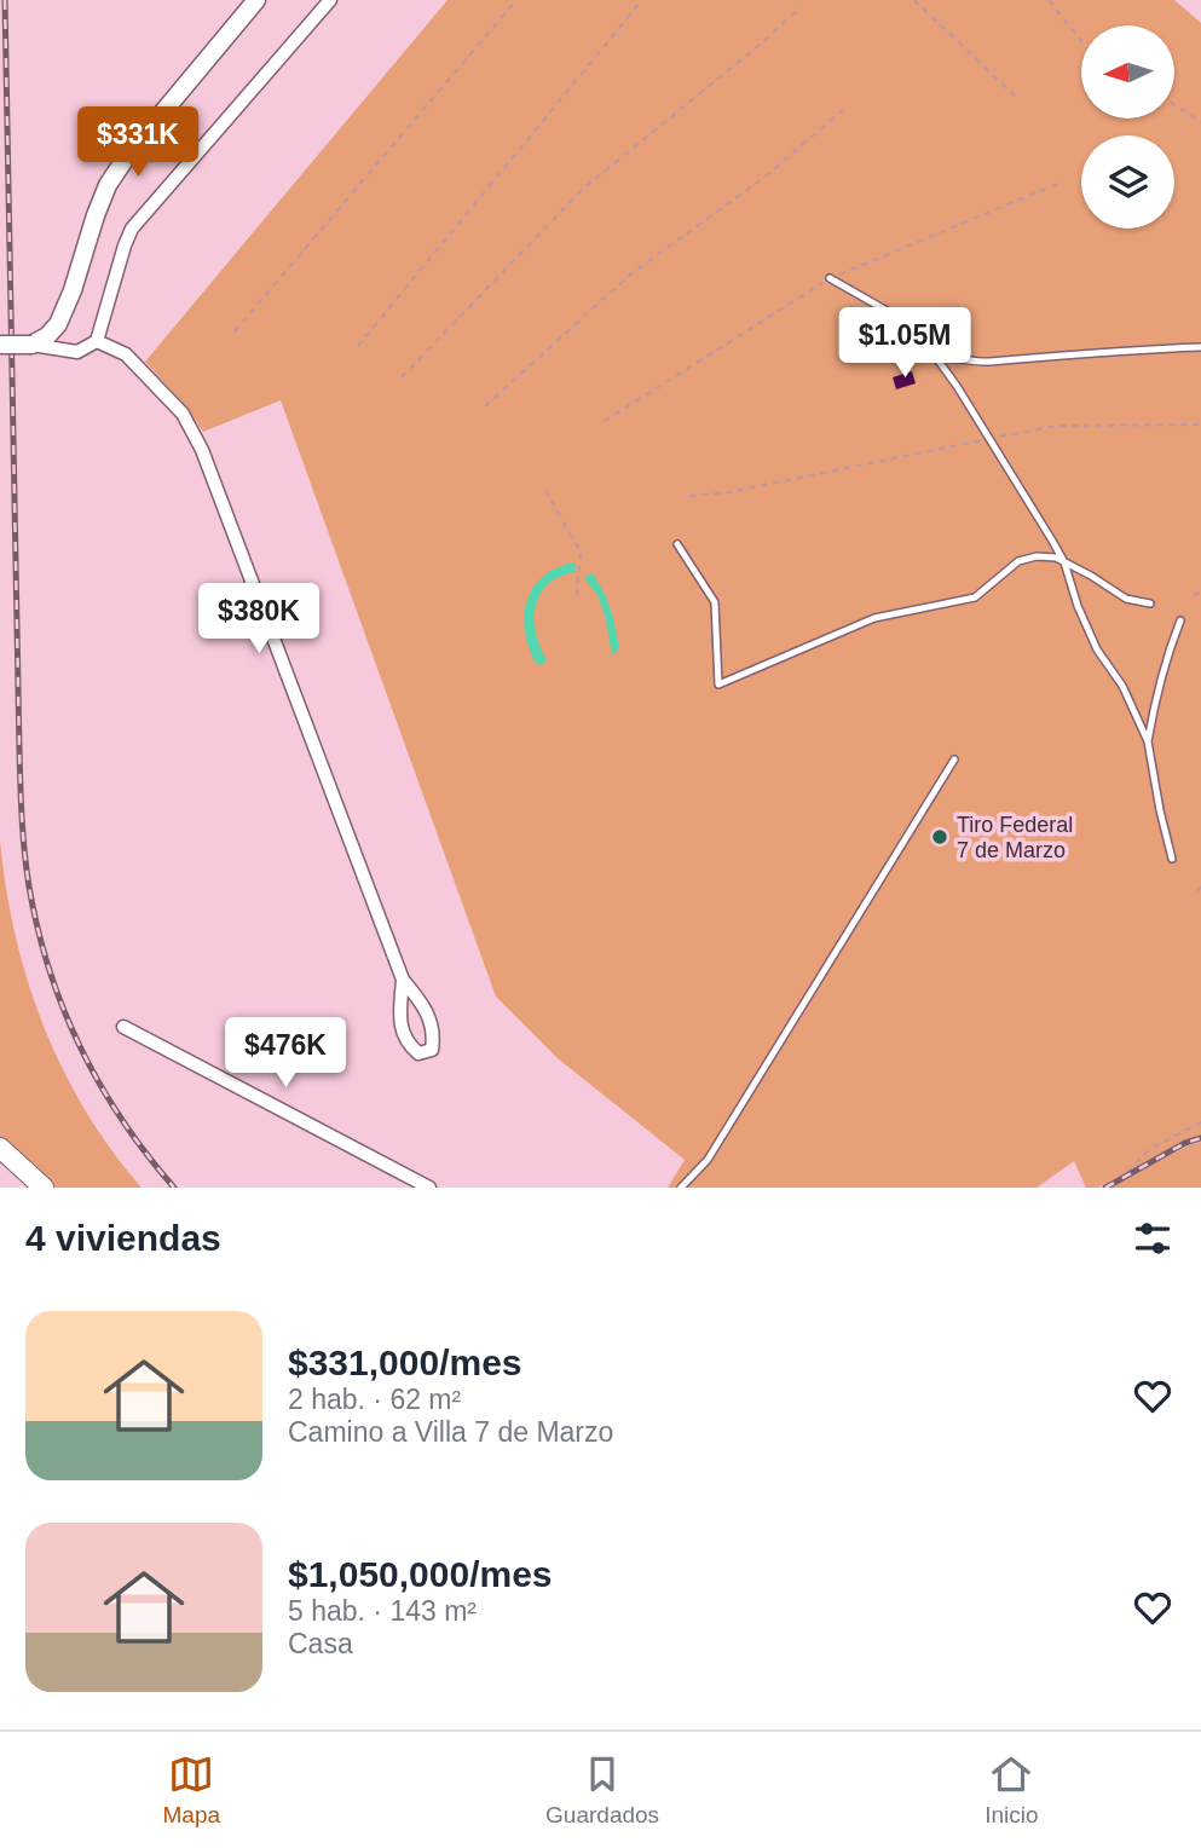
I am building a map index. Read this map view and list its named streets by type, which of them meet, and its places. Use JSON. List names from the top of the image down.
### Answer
{
  "places": ["Tiro Federal 7 de Marzo"],
  "north": "left",
  "page": {
    "price": [
      "$331K",
      "$1.05M",
      "$380K",
      "$476K"
    ],
    "heading": "4 viviendas",
    "list": [
      {
        "name": "$331,000/mes",
        "note": "2 hab. · 62 m² · Camino a Villa 7 de Marzo"
      },
      {
        "name": "$1,050,000/mes",
        "note": "5 hab. · 143 m² · Casa"
      }
    ],
    "tabs": ["Mapa", "Guardados", "Inicio"]
  }
}
